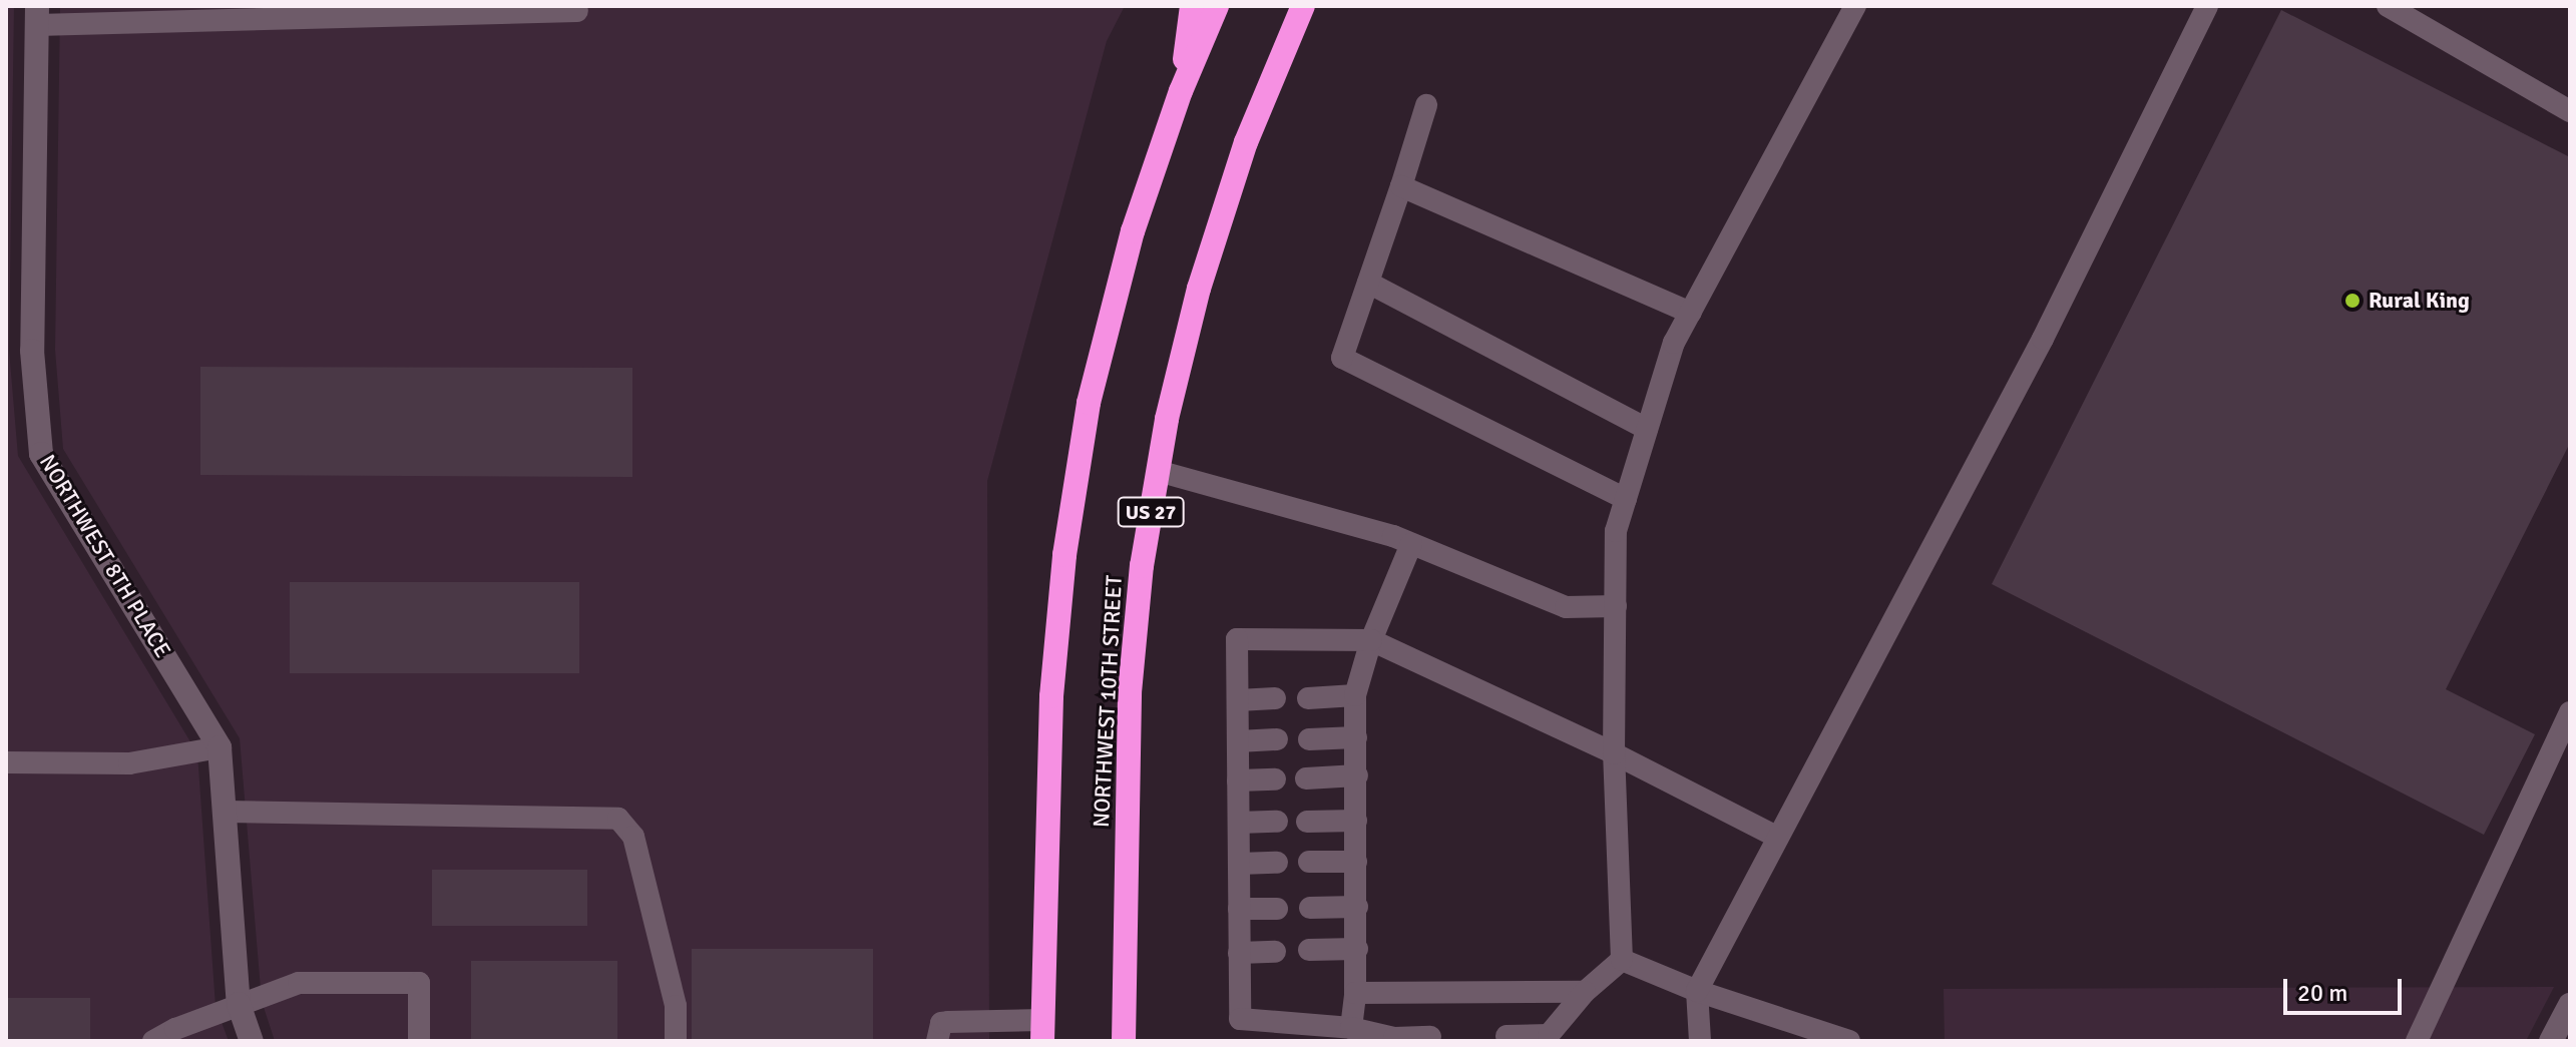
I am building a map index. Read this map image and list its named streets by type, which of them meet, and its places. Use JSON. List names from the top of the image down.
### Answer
{
  "streets": {
    "highway": ["US 27", "NORTHWEST 10TH STREET"],
    "street": ["NORTHWEST 8TH PLACE"]
  },
  "places": ["Rural King"],
  "scale_bar": "20 m"
}
